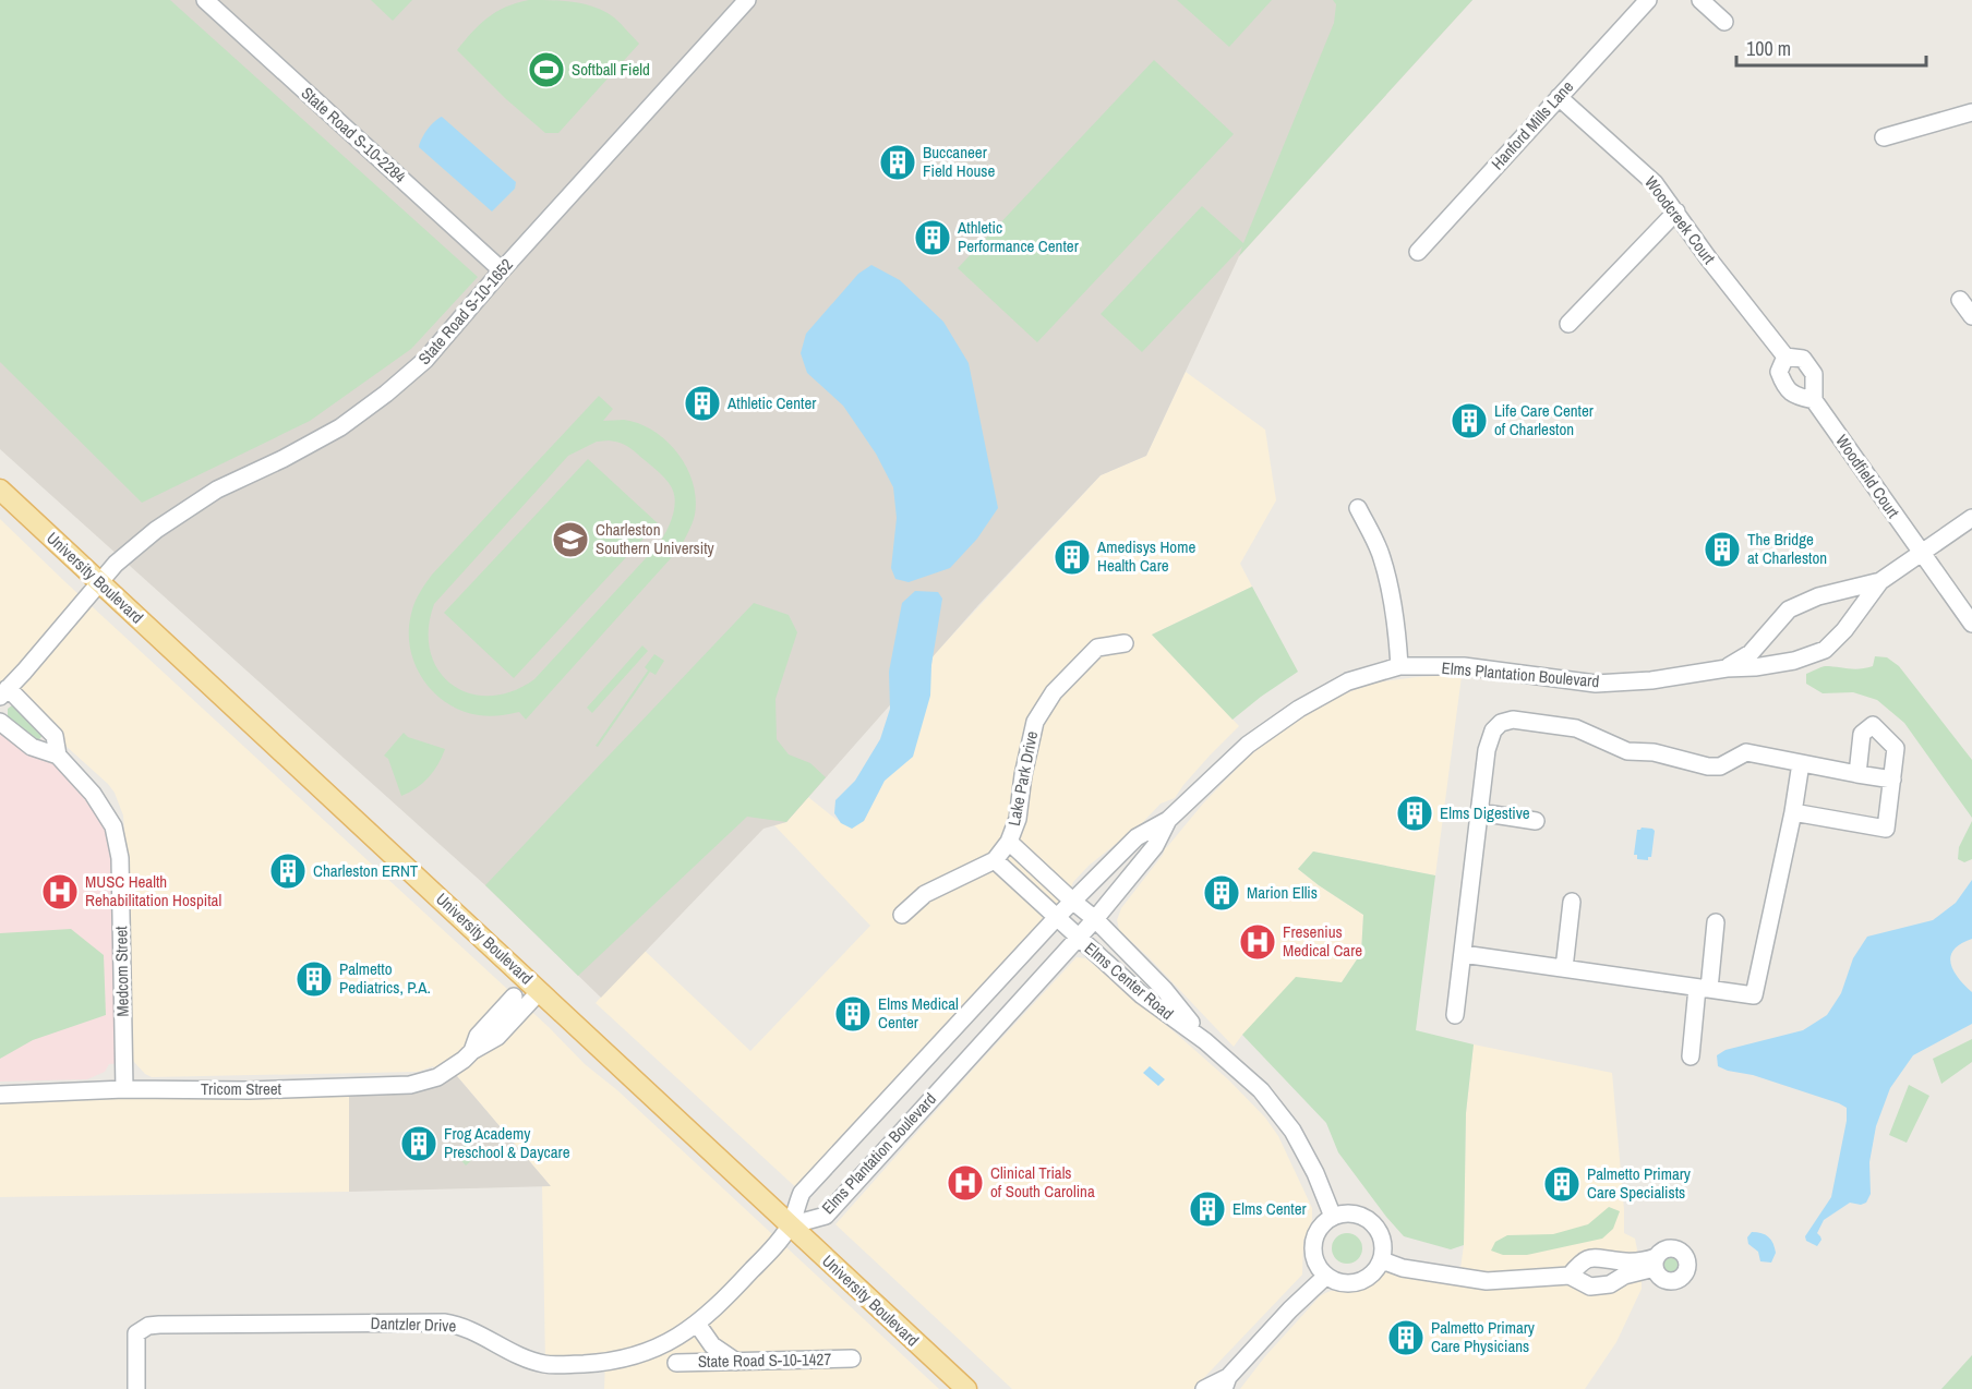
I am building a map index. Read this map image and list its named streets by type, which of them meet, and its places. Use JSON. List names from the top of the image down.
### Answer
{
  "streets": {
    "main road": ["University Boulevard"],
    "street": [
      "Hanford Mills Lane",
      "State Road S-10-2284",
      "Woodcreek Court",
      "State Road S-10-1652",
      "Woodfield Court",
      "Elms Plantation Boulevard",
      "Lake Park Drive",
      "Medcom Street",
      "Elms Center Road",
      "Tricom Street",
      "Dantzler Drive",
      "State Road S-10-1427"
    ]
  },
  "crossings": [
    ["Hanford Mills Lane", "Woodcreek Court"],
    ["State Road S-10-2284", "State Road S-10-1652"],
    ["Woodcreek Court", "Woodfield Court"],
    ["State Road S-10-1652", "University Boulevard"],
    ["State Road S-10-1652", "Medcom Street"],
    ["Woodfield Court", "Elms Plantation Boulevard"],
    ["University Boulevard", "Elms Plantation Boulevard"],
    ["University Boulevard", "Tricom Street"],
    ["University Boulevard", "Dantzler Drive"],
    ["Elms Plantation Boulevard", "Lake Park Drive"],
    ["Elms Plantation Boulevard", "Elms Center Road"],
    ["Elms Plantation Boulevard", "Dantzler Drive"],
    ["Lake Park Drive", "Elms Center Road"],
    ["Medcom Street", "Tricom Street"]
  ],
  "places": {
    "sports": ["Softball Field"],
    "building": [
      "Buccaneer Field House",
      "Athletic Performance Center",
      "Athletic Center",
      "Life Care Center of Charleston",
      "The Bridge at Charleston",
      "Amedisys Home Health Care",
      "Elms Digestive",
      "Charleston ERNT",
      "Marion Ellis",
      "Palmetto Pediatrics, P.A.",
      "Elms Medical Center",
      "Frog Academy Preschool & Daycare",
      "Palmetto Primary Care Specialists",
      "Elms Center",
      "Palmetto Primary Care Physicians"
    ],
    "school or university": ["Charleston Southern University"],
    "hospital": ["MUSC Health Rehabilitation Hospital", "Fresenius Medical Care", "Clinical Trials of South Carolina"]
  },
  "scale_bar": "100 m"
}
